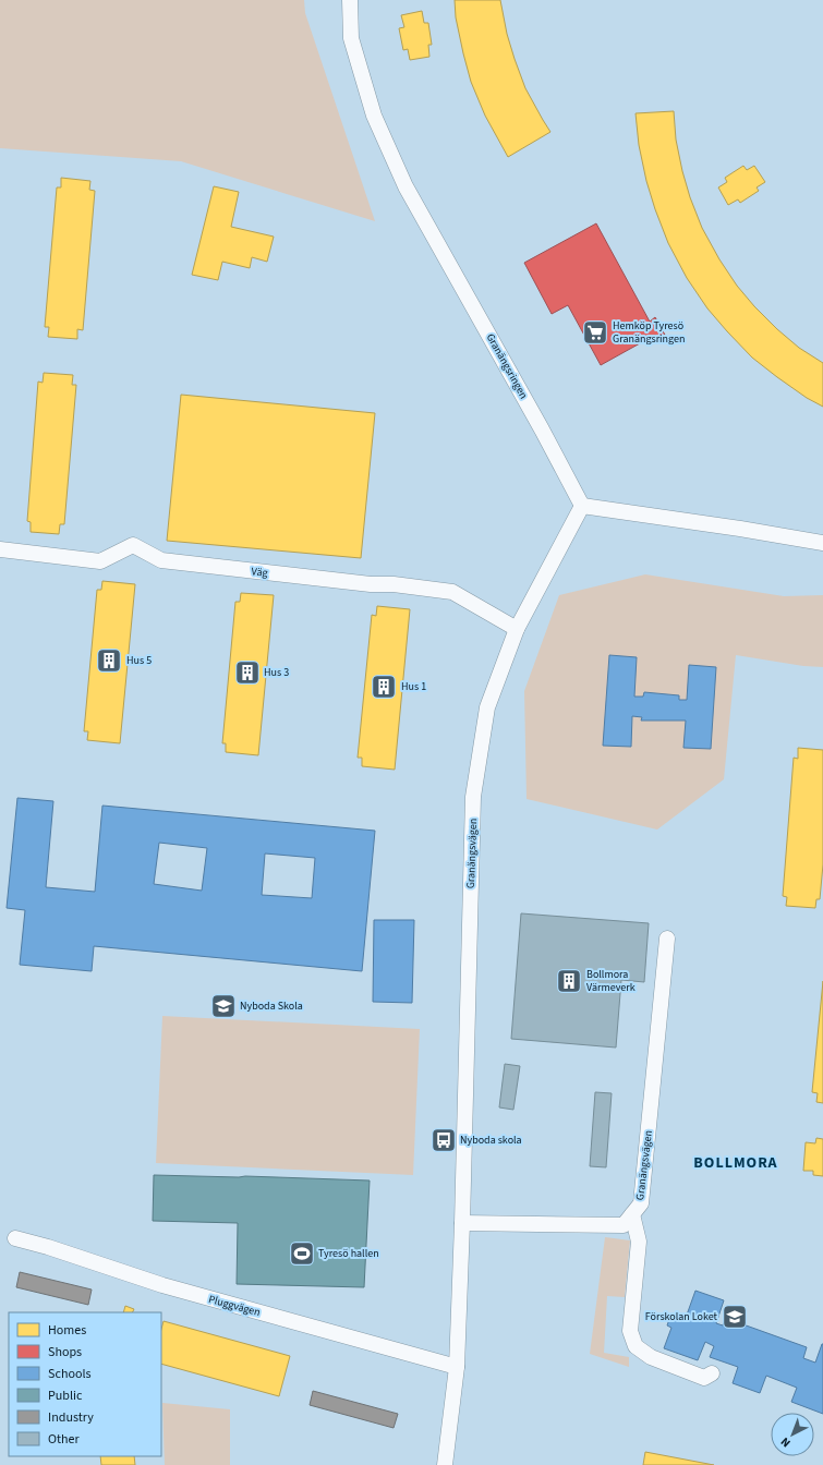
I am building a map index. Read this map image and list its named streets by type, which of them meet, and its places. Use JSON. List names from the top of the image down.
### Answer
{
  "streets": {
    "street": [
      "Granängsringen",
      "Väg",
      "Granängsvägen",
      "Pluggvägen"
    ]
  },
  "crossings": [
    ["Granängsringen", "Granängsvägen"],
    ["Väg", "Granängsvägen"],
    ["Granängsvägen", "Pluggvägen"]
  ],
  "districts": ["BOLLMORA"],
  "places": {
    "supermarket": ["Hemköp Tyresö Granängsringen"],
    "building": [
      "Hus 5",
      "Hus 3",
      "Hus 1",
      "Bollmora Värmeverk"
    ],
    "school or university": ["Nyboda Skola", "Förskolan Loket"],
    "bus stop": ["Nyboda skola"],
    "sports": ["Tyresö hallen"]
  },
  "legend": [
    "Homes",
    "Shops",
    "Schools",
    "Public",
    "Industry",
    "Other"
  ],
  "north": "bottom left"
}
